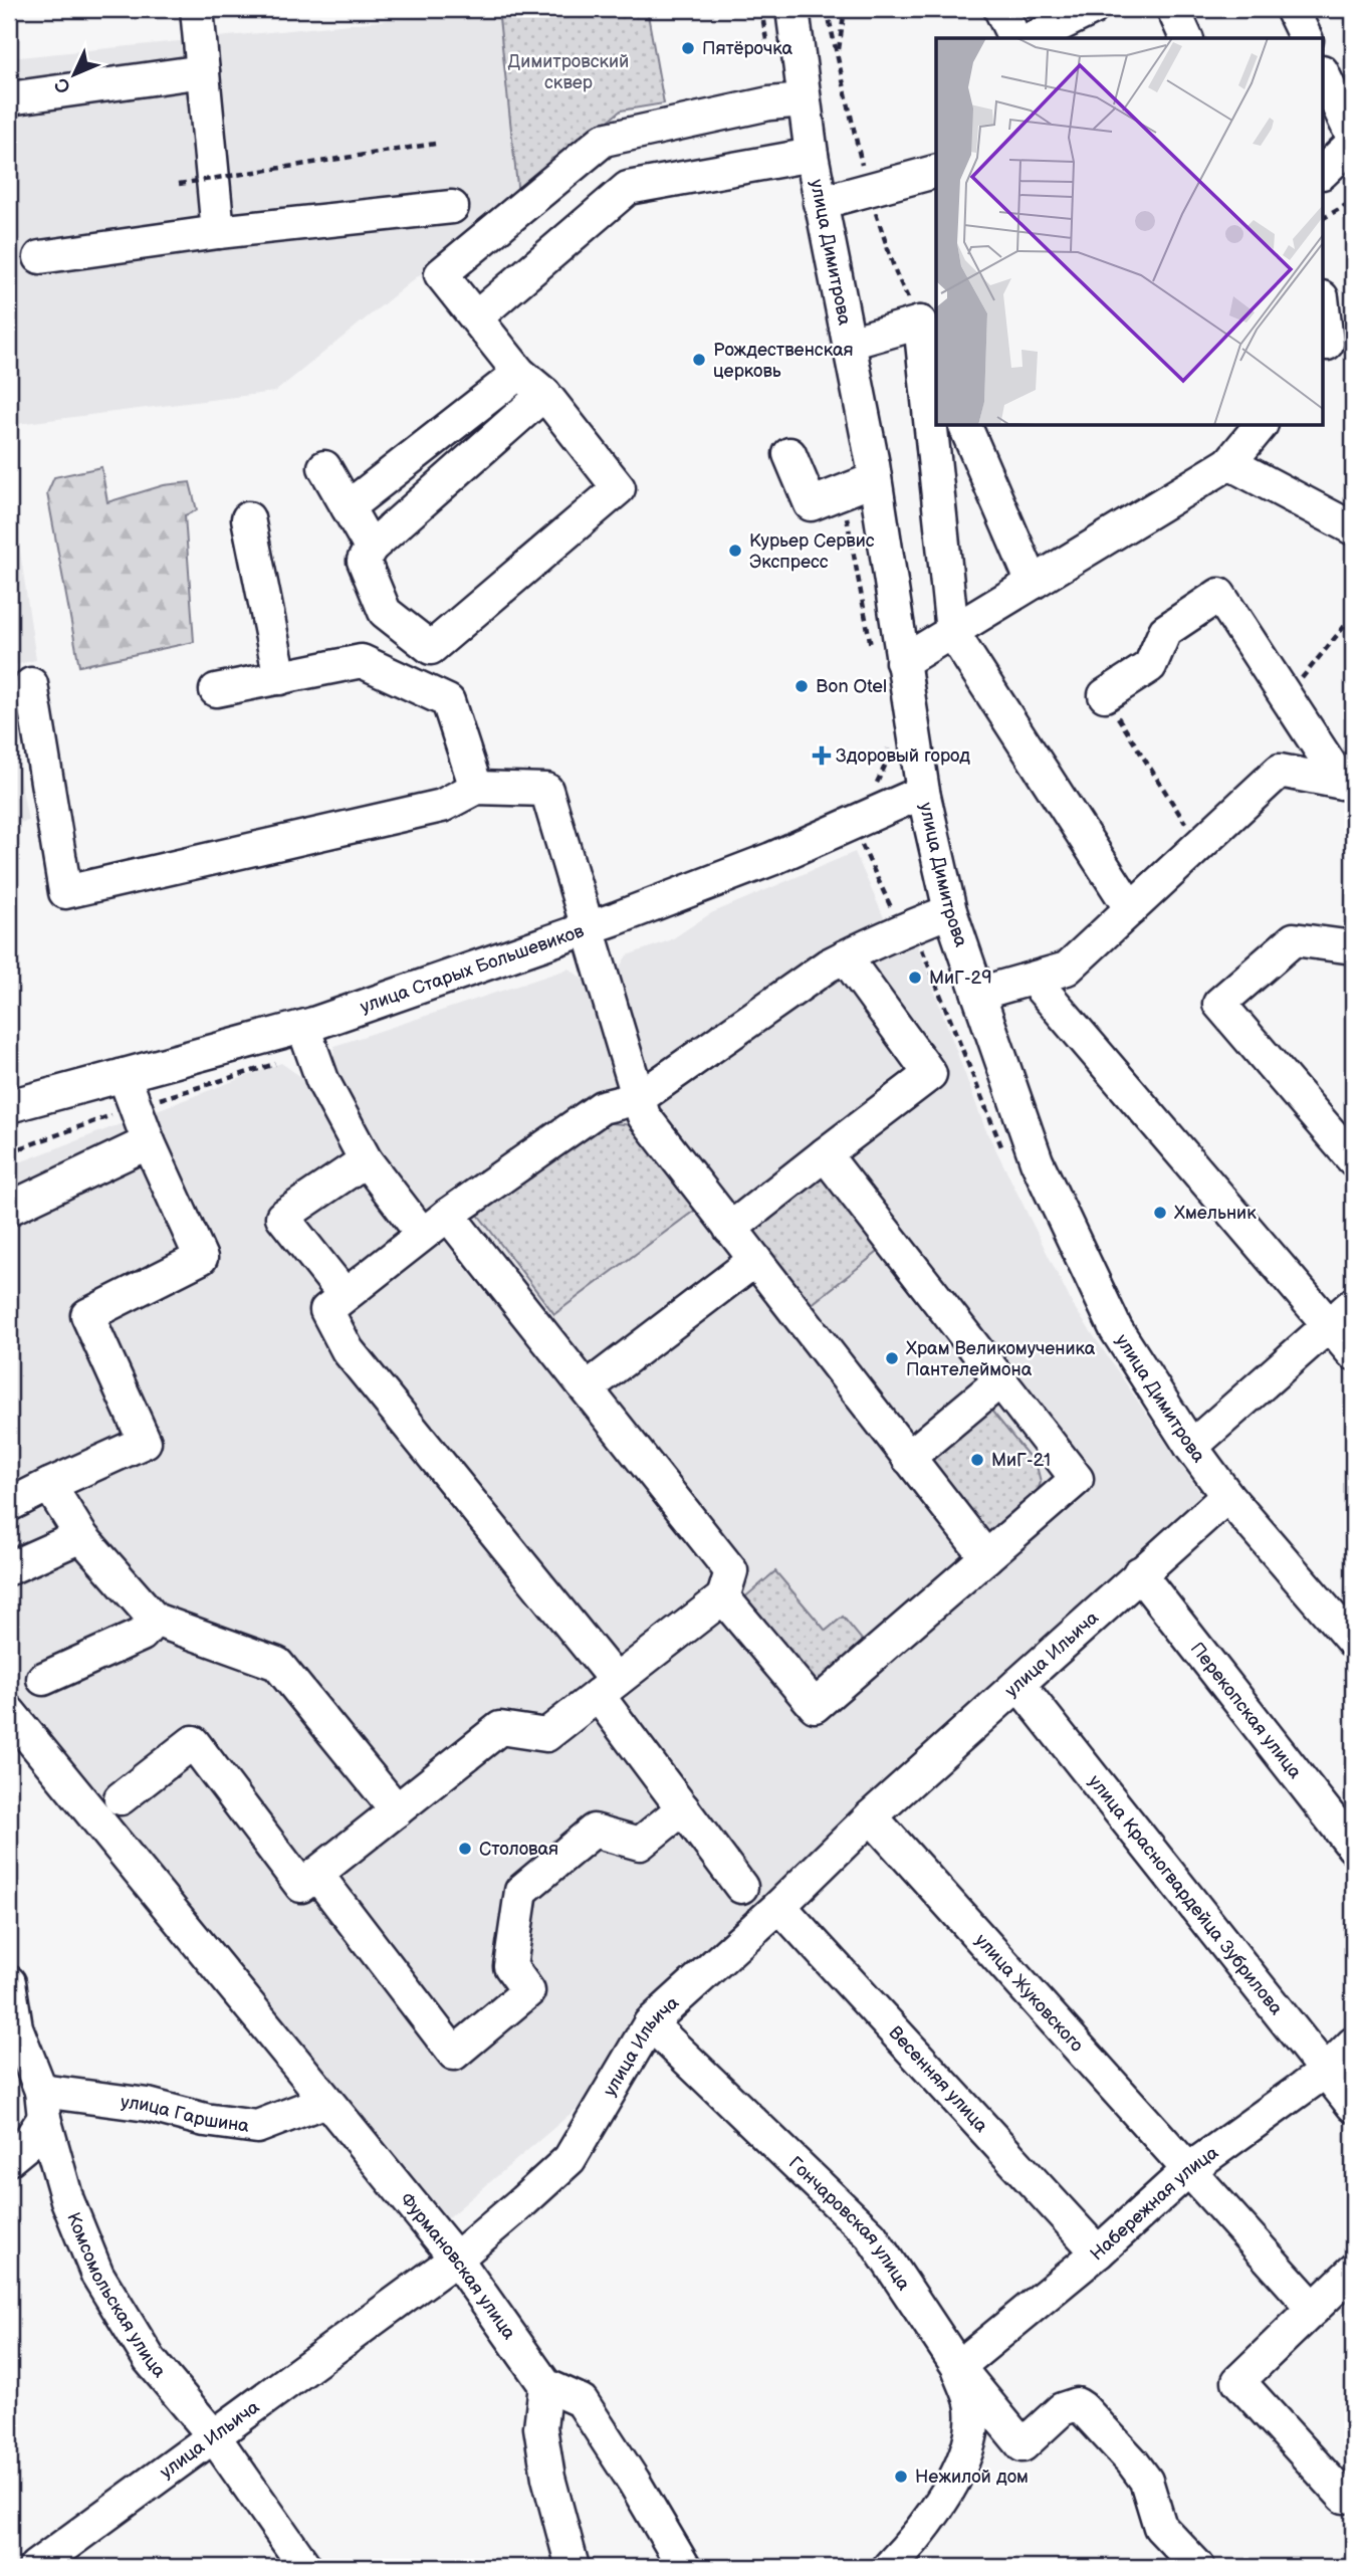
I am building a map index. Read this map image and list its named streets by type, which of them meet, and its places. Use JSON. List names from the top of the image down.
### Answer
{
  "streets": {
    "street": [
      "улица Димитрова",
      "улица Старых Большевиков",
      "улица Ильича",
      "Перекопская улица",
      "улица Красногвардейца Зубрилова",
      "улица Жуковского",
      "Весенняя улица",
      "улица Гаршина",
      "Набережная улица",
      "Гончаровская улица",
      "Фурмановская улица",
      "Комсомольская улица"
    ]
  },
  "crossings": [
    ["улица Димитрова", "улица Старых Большевиков"],
    ["улица Димитрова", "улица Ильича"],
    ["улица Ильича", "Перекопская улица"],
    ["улица Ильича", "улица Красногвардейца Зубрилова"],
    ["улица Ильича", "улица Жуковского"],
    ["улица Ильича", "Весенняя улица"],
    ["улица Ильича", "Гончаровская улица"],
    ["улица Ильича", "Фурмановская улица"],
    ["улица Ильича", "Комсомольская улица"],
    ["улица Красногвардейца Зубрилова", "Набережная улица"],
    ["улица Жуковского", "Набережная улица"],
    ["Весенняя улица", "Набережная улица"],
    ["улица Гаршина", "Фурмановская улица"],
    ["улица Гаршина", "Комсомольская улица"],
    ["Набережная улица", "Гончаровская улица"]
  ],
  "parks": ["Димитровский сквер"],
  "places": {
    "other": [
      "Пятёрочка",
      "Рождественская церковь",
      "Курьер Сервис Экспресс",
      "Bon Otel",
      "МиГ-29",
      "Хмельник",
      "Храм Великомученика Пантелеймона",
      "МиГ-21",
      "Столовая",
      "Нежилой дом"
    ],
    "health": ["Здоровый город"]
  },
  "north": "bottom left"
}
